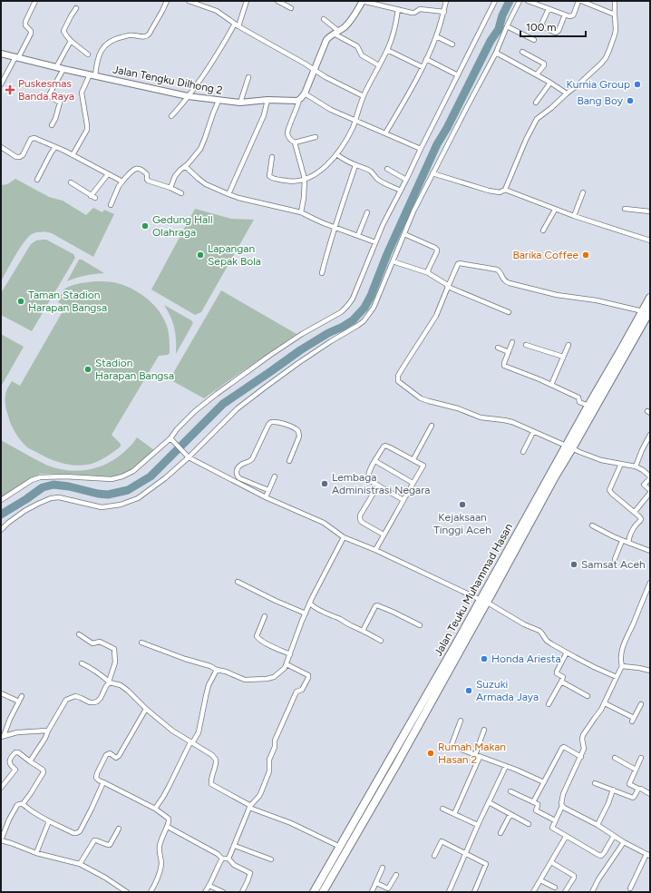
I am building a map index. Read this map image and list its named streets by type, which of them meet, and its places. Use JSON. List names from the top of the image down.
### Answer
{
  "streets": {
    "highway": ["Jalan Teuku Muhammad Hasan"],
    "street": ["Jalan Tengku Dilhong 2"]
  },
  "places": {
    "other": [
      "Kurnia Group",
      "Bang Boy",
      "Gedung Hall Olahraga",
      "Lapangan Sepak Bola",
      "Barika Coffee",
      "Taman Stadion Harapan Bangsa",
      "Stadion Harapan Bangsa",
      "Lembaga Administrasi Negara",
      "Kejaksaan Tinggi Aceh",
      "Samsat Aceh",
      "Honda Ariesta",
      "Suzuki Armada Jaya",
      "Rumah Makan Hasan 2"
    ],
    "health": ["Puskesmas Banda Raya"]
  },
  "scale_bar": "100 m"
}
